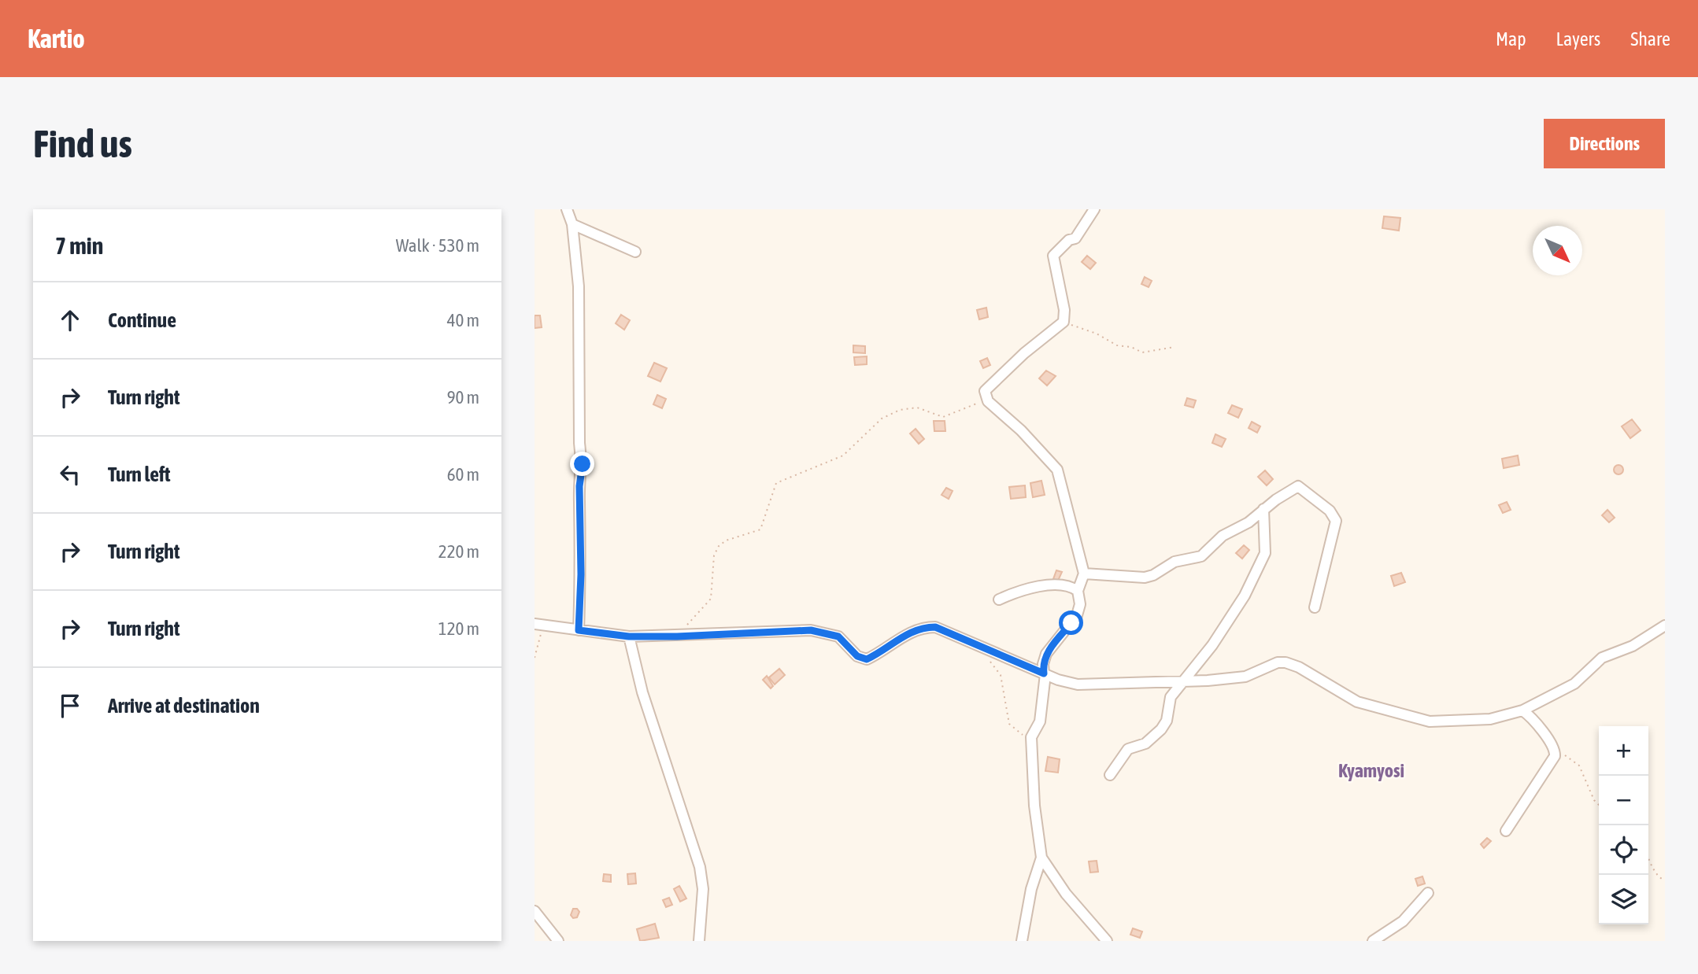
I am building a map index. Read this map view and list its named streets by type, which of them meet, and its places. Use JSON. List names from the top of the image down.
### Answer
{
  "districts": ["Kyamyosi"],
  "north": "bottom right",
  "page": {
    "header": "Kartio",
    "nav": ["Map", "Layers", "Share"],
    "buttons": "Directions",
    "title": "Find us",
    "heading": ["7 min", "Walk · 530 m"],
    "list": [
      ["Continue", "40 m"],
      ["Turn right", "90 m"],
      ["Turn left", "60 m"],
      ["Turn right", "220 m"],
      ["Turn right", "120 m"],
      "Arrive at destination"
    ],
    "map_buttons": ["+", "−"]
  }
}
